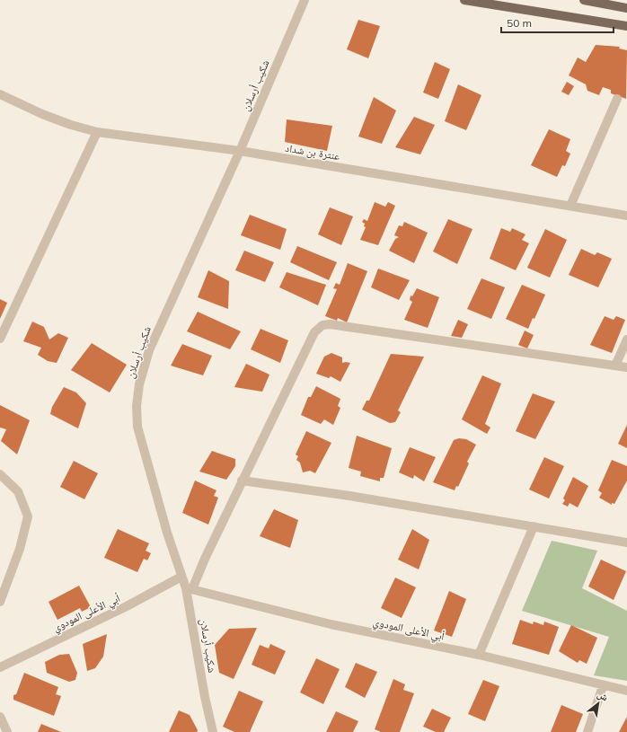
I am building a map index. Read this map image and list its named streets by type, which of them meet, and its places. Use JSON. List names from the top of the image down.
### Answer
{
  "streets": {
    "street": ["شكيب أرسلان", "عنترة بن شداد", "أبي الأعلى المودوي"]
  },
  "crossings": [
    ["شكيب أرسلان", "عنترة بن شداد"],
    ["شكيب أرسلان", "أبي الأعلى المودوي"]
  ],
  "scale_bar": "50 m",
  "north": "top right"
}
